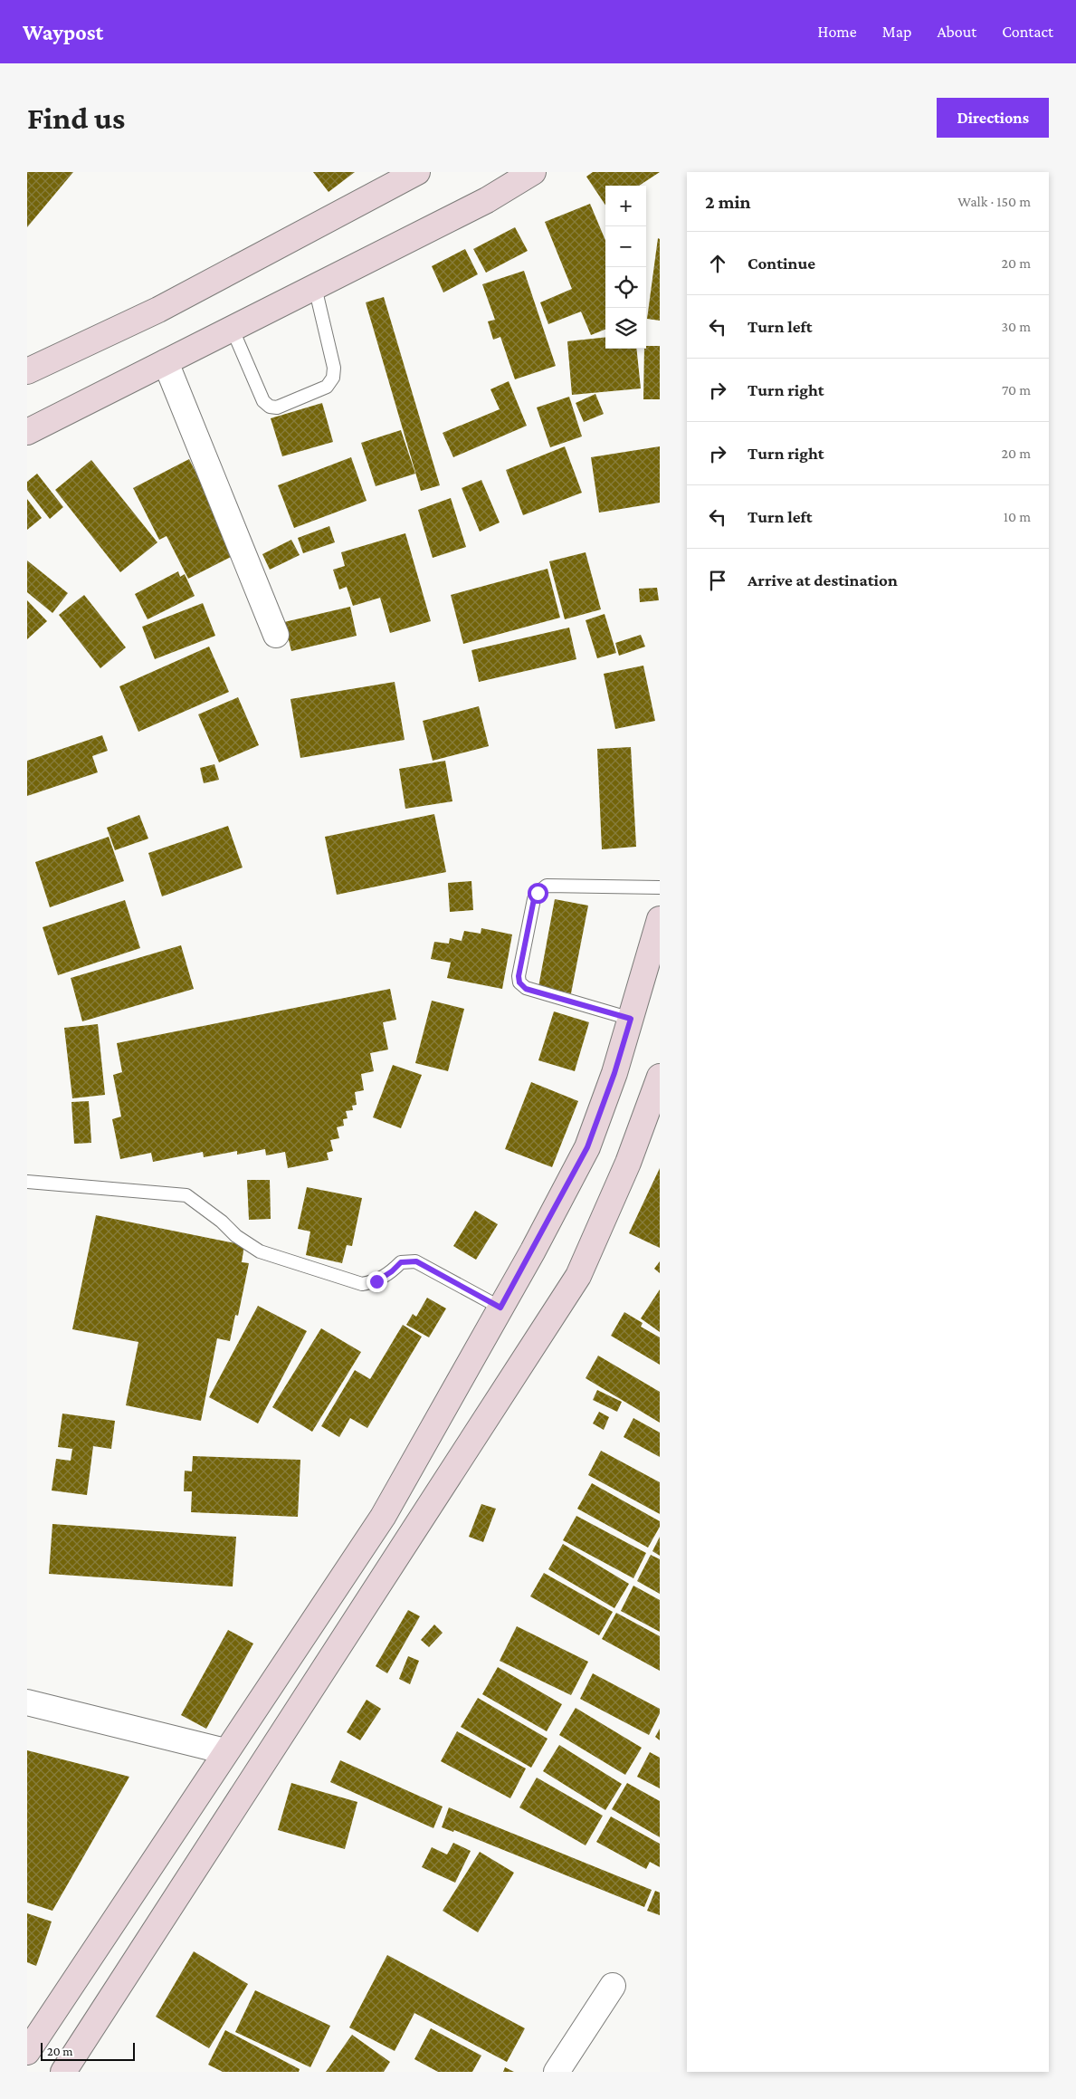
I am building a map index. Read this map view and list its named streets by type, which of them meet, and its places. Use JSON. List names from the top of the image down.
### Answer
{
  "scale_bar": "20 m",
  "page": {
    "header": "Waypost",
    "nav": [
      "Home",
      "Map",
      "About",
      "Contact"
    ],
    "buttons": "Directions",
    "title": "Find us",
    "heading": ["2 min", "Walk · 150 m"],
    "map_buttons": ["+", "−"],
    "list": [
      ["Continue", "20 m"],
      ["Turn left", "30 m"],
      ["Turn right", "70 m"],
      ["Turn right", "20 m"],
      ["Turn left", "10 m"],
      "Arrive at destination"
    ],
    "scale": "20 m"
  }
}
